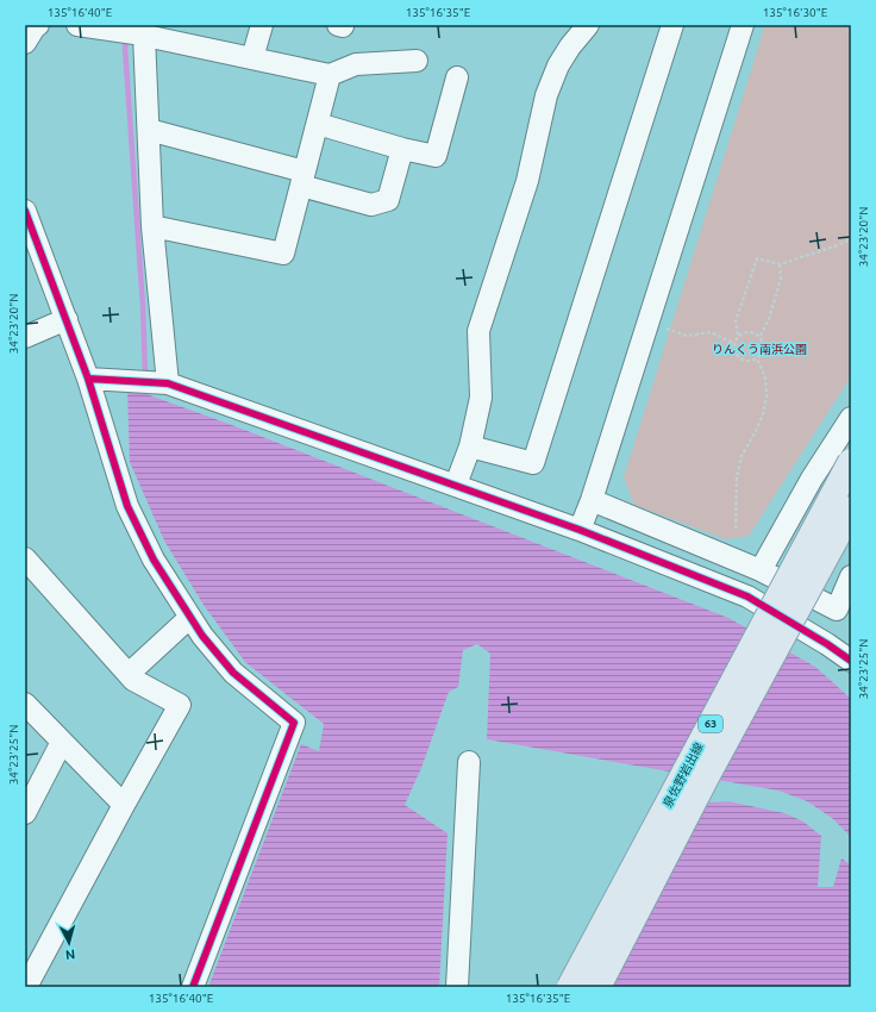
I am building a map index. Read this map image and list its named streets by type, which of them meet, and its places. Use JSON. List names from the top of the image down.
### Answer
{
  "streets": {
    "main road": ["63", "泉佐野岩出線"]
  },
  "parks": ["りんくう南浜公園"],
  "north": "bottom",
  "coordinates": [
    "135°16'40\"E",
    "135°16'35\"E",
    "135°16'30\"E",
    "34°23'20\"N",
    "34°23'25\"N"
  ]
}
